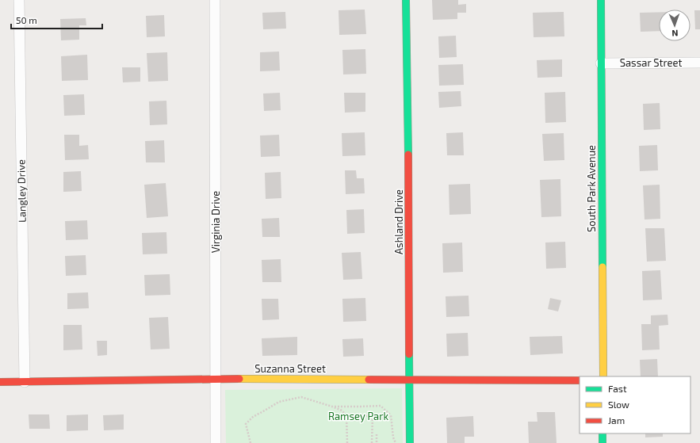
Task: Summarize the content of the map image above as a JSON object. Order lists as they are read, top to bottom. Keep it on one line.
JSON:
{"streets":{"street":["Sassar Street","South Park Avenue","Langley Drive","Virginia Drive","Ashland Drive","Suzanna Street"]},"crossings":[["Sassar Street","South Park Avenue"],["Langley Drive","Suzanna Street"],["Virginia Drive","Suzanna Street"],["Ashland Drive","Suzanna Street"]],"parks":["Ramsey Park"],"legend":["Fast","Slow","Jam"],"scale_bar":"50 m","north":"bottom"}
